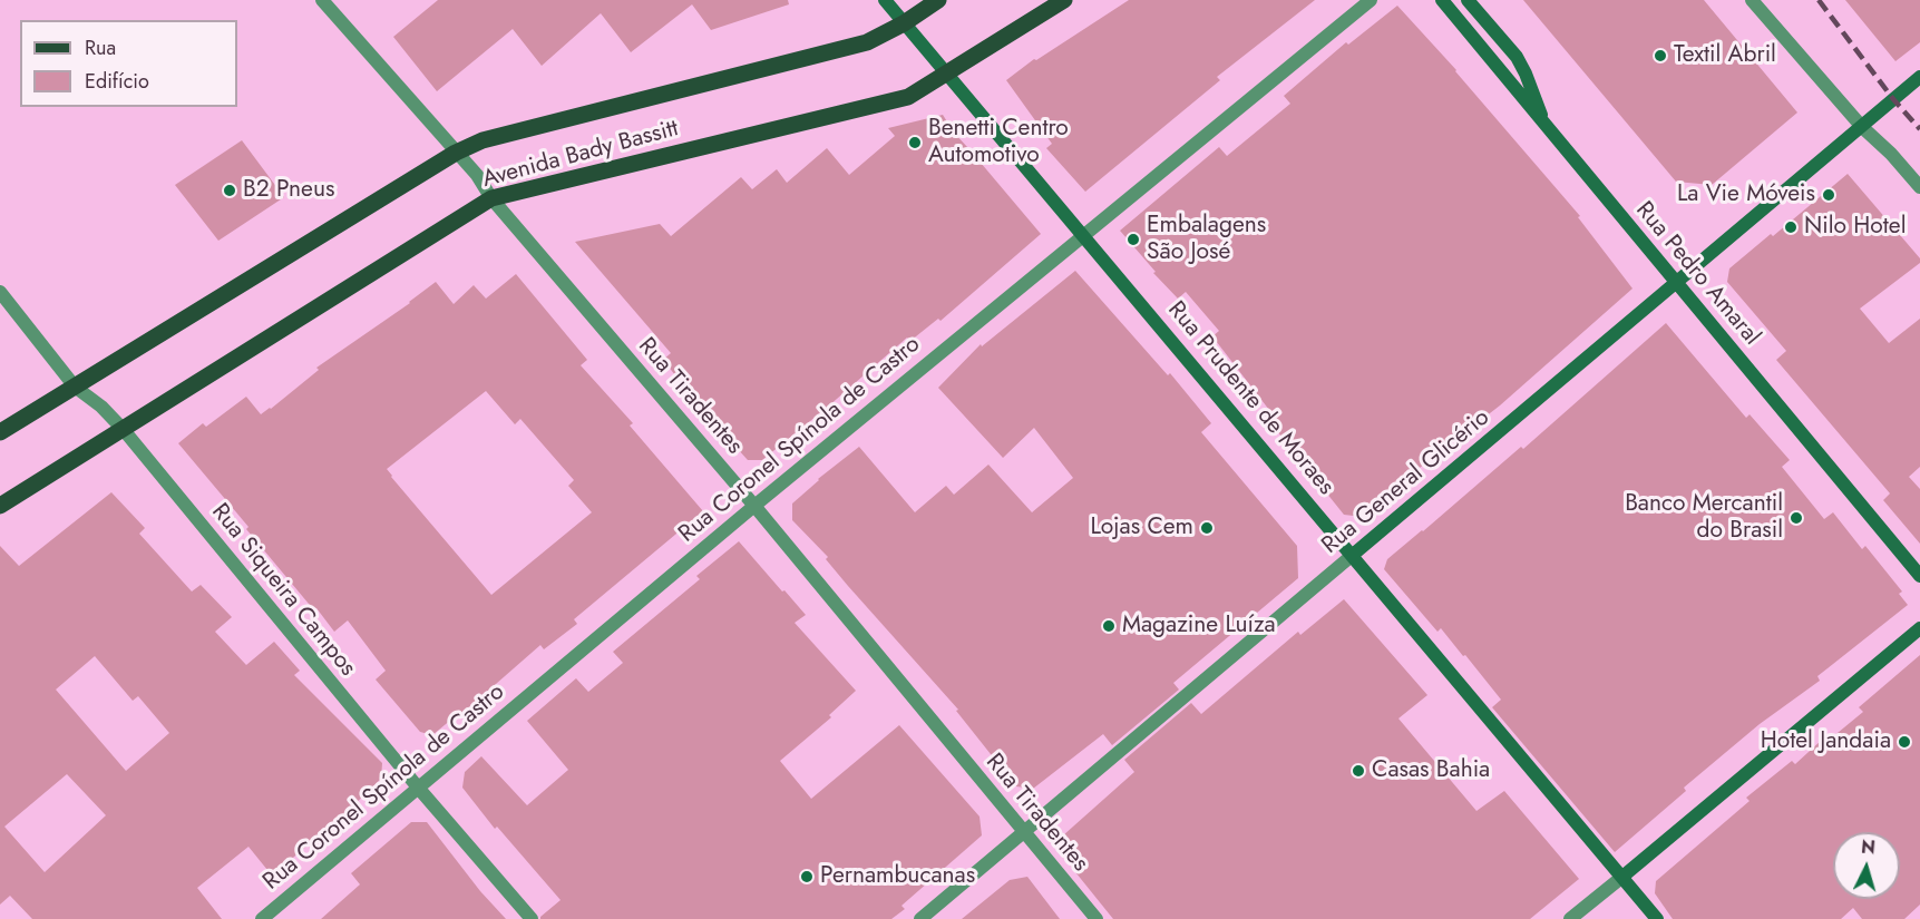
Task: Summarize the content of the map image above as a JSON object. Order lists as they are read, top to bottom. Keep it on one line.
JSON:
{"streets":{"main road":["Avenida Bady Bassitt"],"street":["Rua Pedro Amaral","Rua Tiradentes","Rua Prudente de Moraes","Rua Coronel Spínola de Castro","Rua General Glicério","Rua Siqueira Campos"]},"crossings":[["Avenida Bady Bassitt","Rua Tiradentes"],["Avenida Bady Bassitt","Rua Prudente de Moraes"],["Avenida Bady Bassitt","Rua Siqueira Campos"],["Rua Pedro Amaral","Rua General Glicério"],["Rua Tiradentes","Rua Coronel Spínola de Castro"],["Rua Tiradentes","Rua General Glicério"],["Rua Prudente de Moraes","Rua Coronel Spínola de Castro"],["Rua Prudente de Moraes","Rua General Glicério"],["Rua Coronel Spínola de Castro","Rua Siqueira Campos"]],"places":["Textil Abril","Benetti Centro Automotivo","B2 Pneus","La Vie Móveis","Nilo Hotel","Embalagens São José","Banco Mercantil do Brasil","Lojas Cem","Magazine Luíza","Hotel Jandaia","Casas Bahia","Pernambucanas"],"legend":["Rua","Edifício"],"north":"top"}
